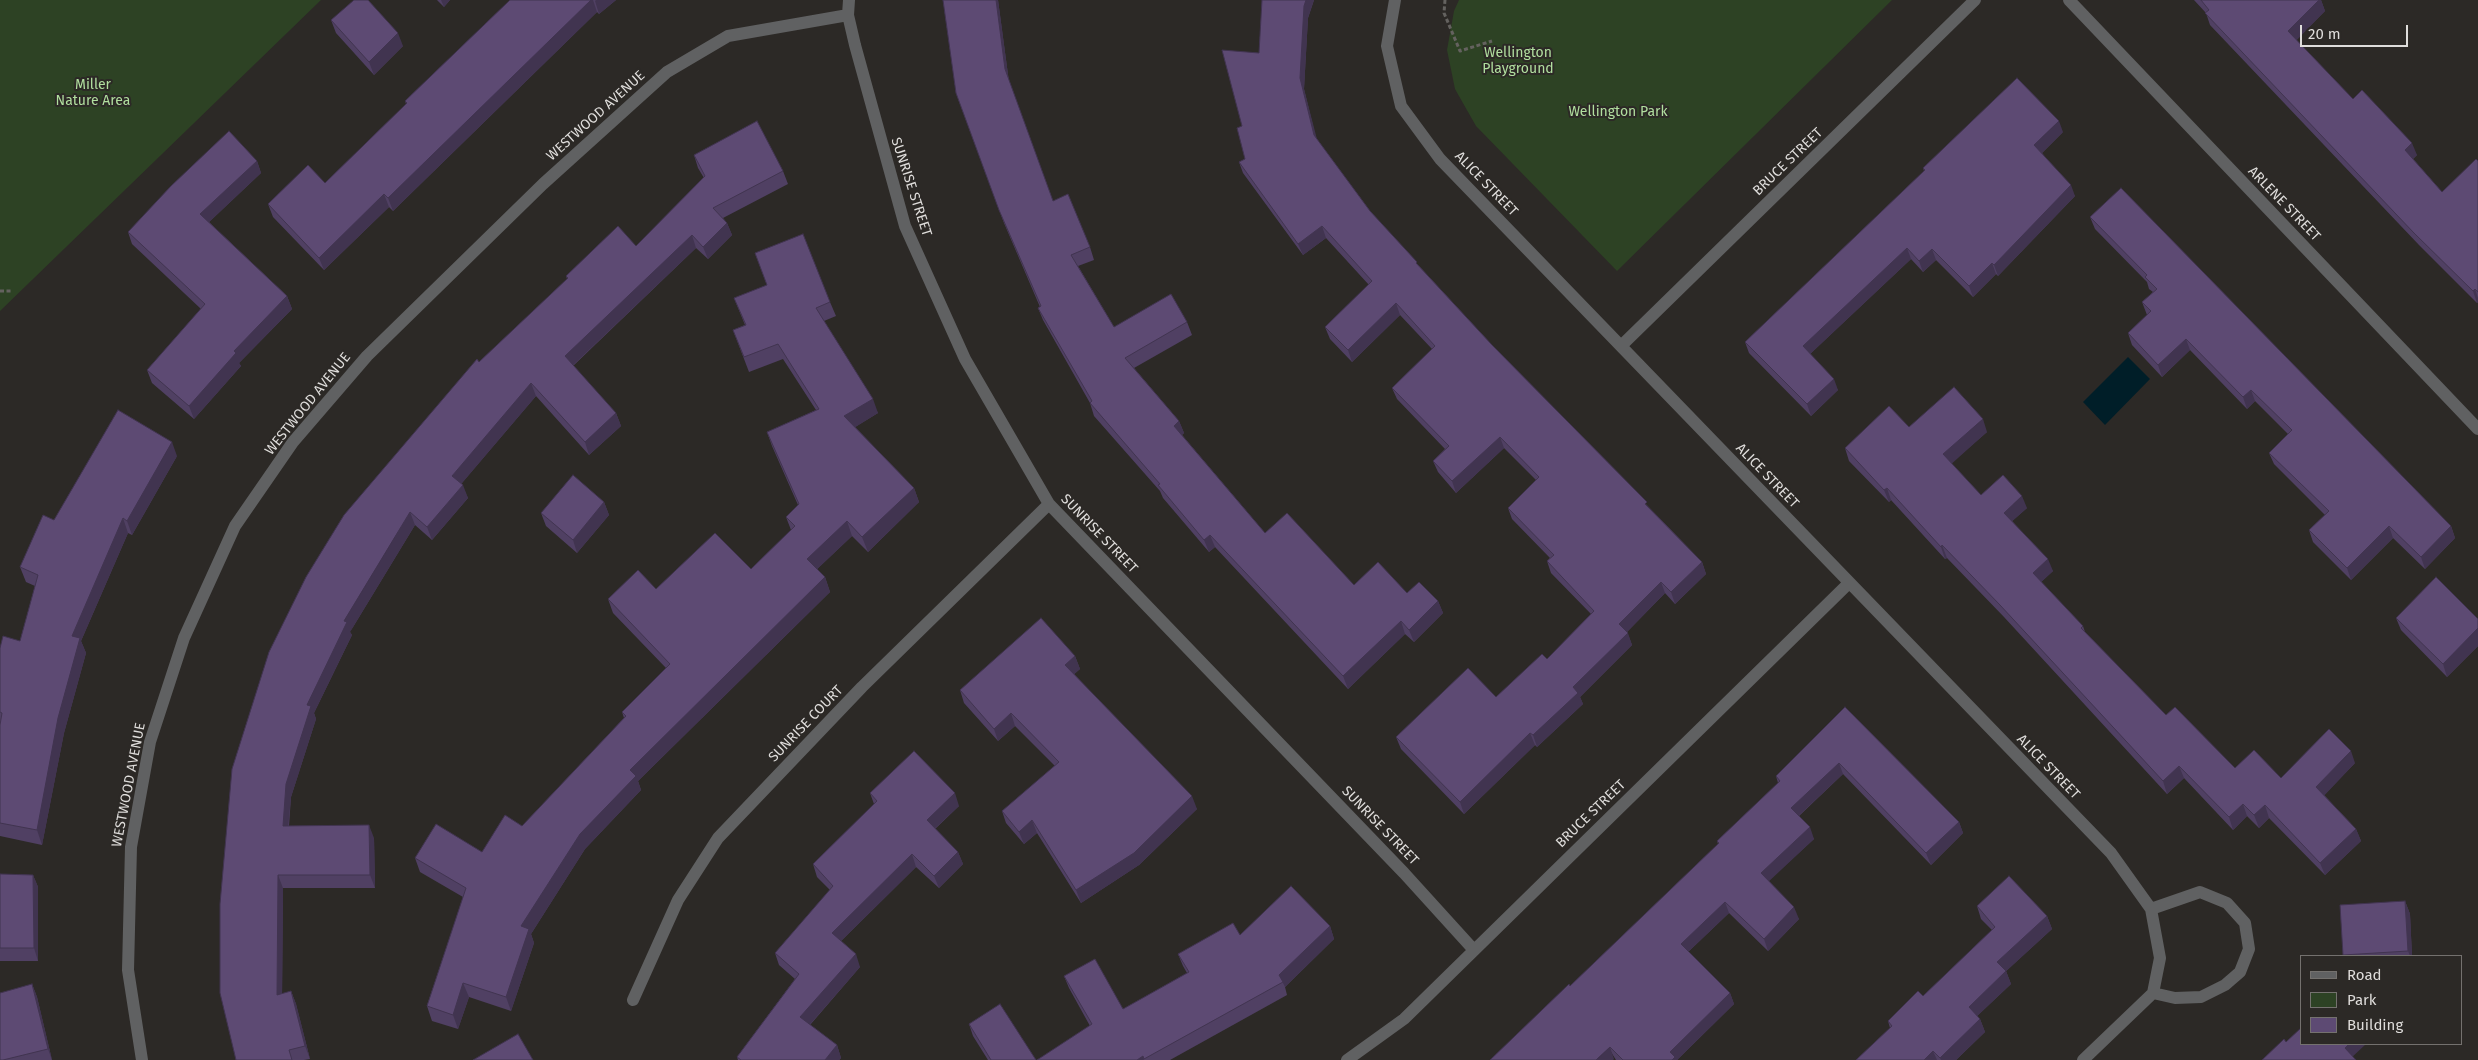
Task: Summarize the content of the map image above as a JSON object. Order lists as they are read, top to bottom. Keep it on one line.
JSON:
{"streets":{"street":["WESTWOOD AVENUE","BRUCE STREET","ALICE STREET","SUNRISE STREET","ARLENE STREET","SUNRISE COURT"]},"crossings":[["WESTWOOD AVENUE","SUNRISE STREET"],["BRUCE STREET","ALICE STREET"],["BRUCE STREET","SUNRISE STREET"],["SUNRISE STREET","SUNRISE COURT"]],"parks":["Wellington Playground","Miller Nature Area","Wellington Park"],"legend":["Road","Park","Building"],"scale_bar":"20 m"}
